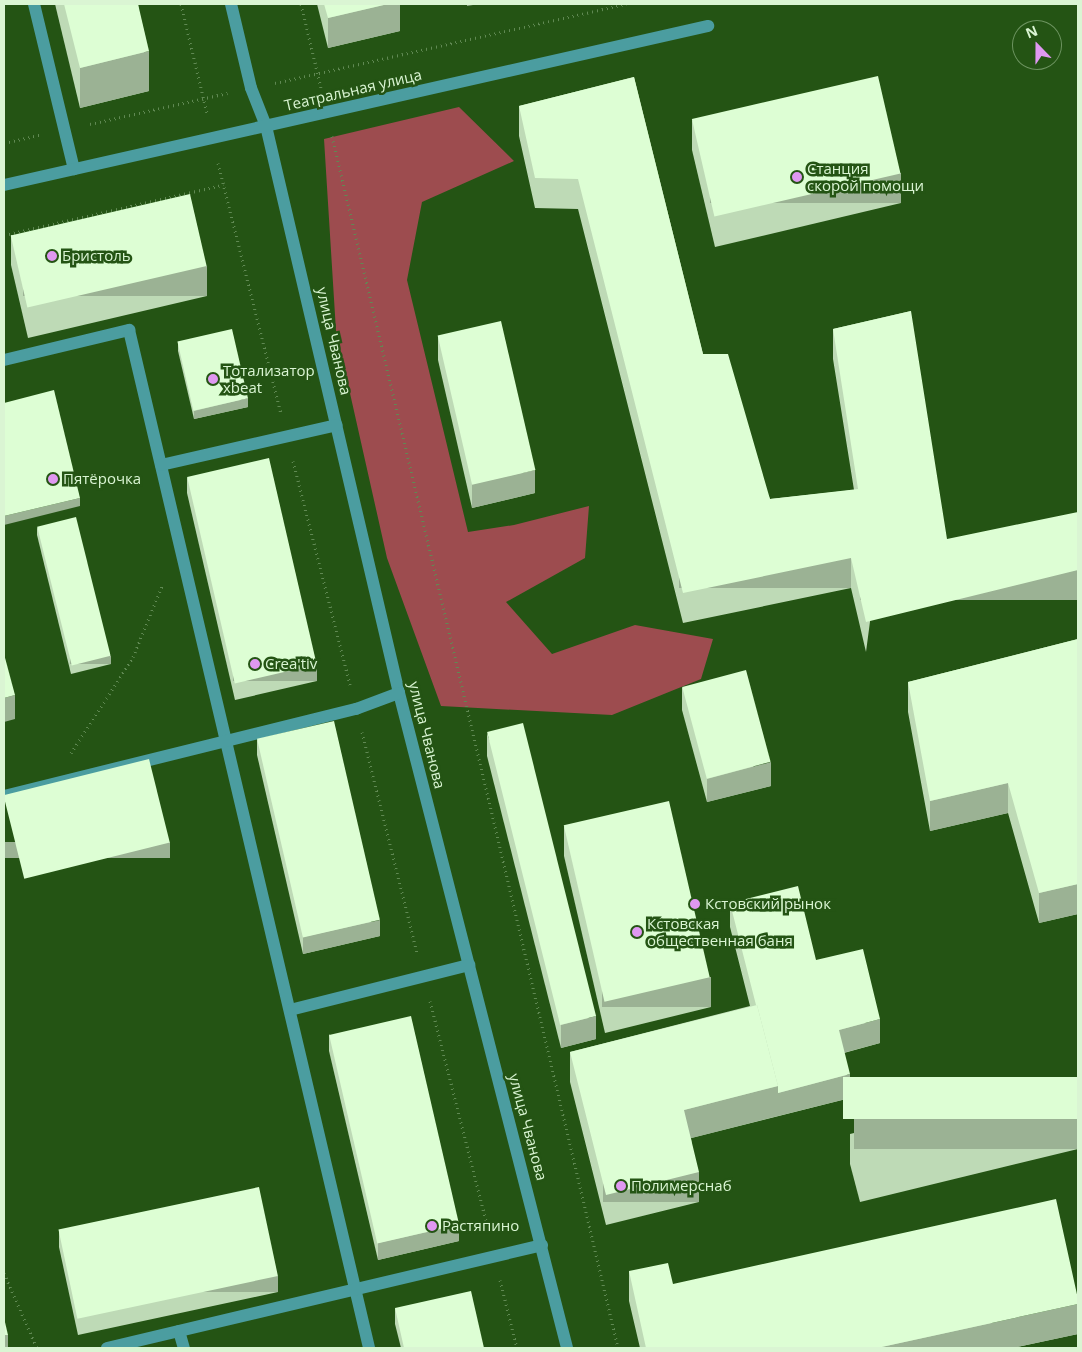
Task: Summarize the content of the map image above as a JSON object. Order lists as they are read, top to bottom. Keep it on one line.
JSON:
{"streets":{"street":["Театральная улица","улица Чванова"]},"crossings":[["Театральная улица","улица Чванова"]],"places":["Станция скорой помощи","Бристоль","Тотализатор xbeat","Пятёрочка","Crea'tiv","Кстовский рынок","Кстовская общественная баня","Полимерснаб","Растяпино"],"north":"top"}
